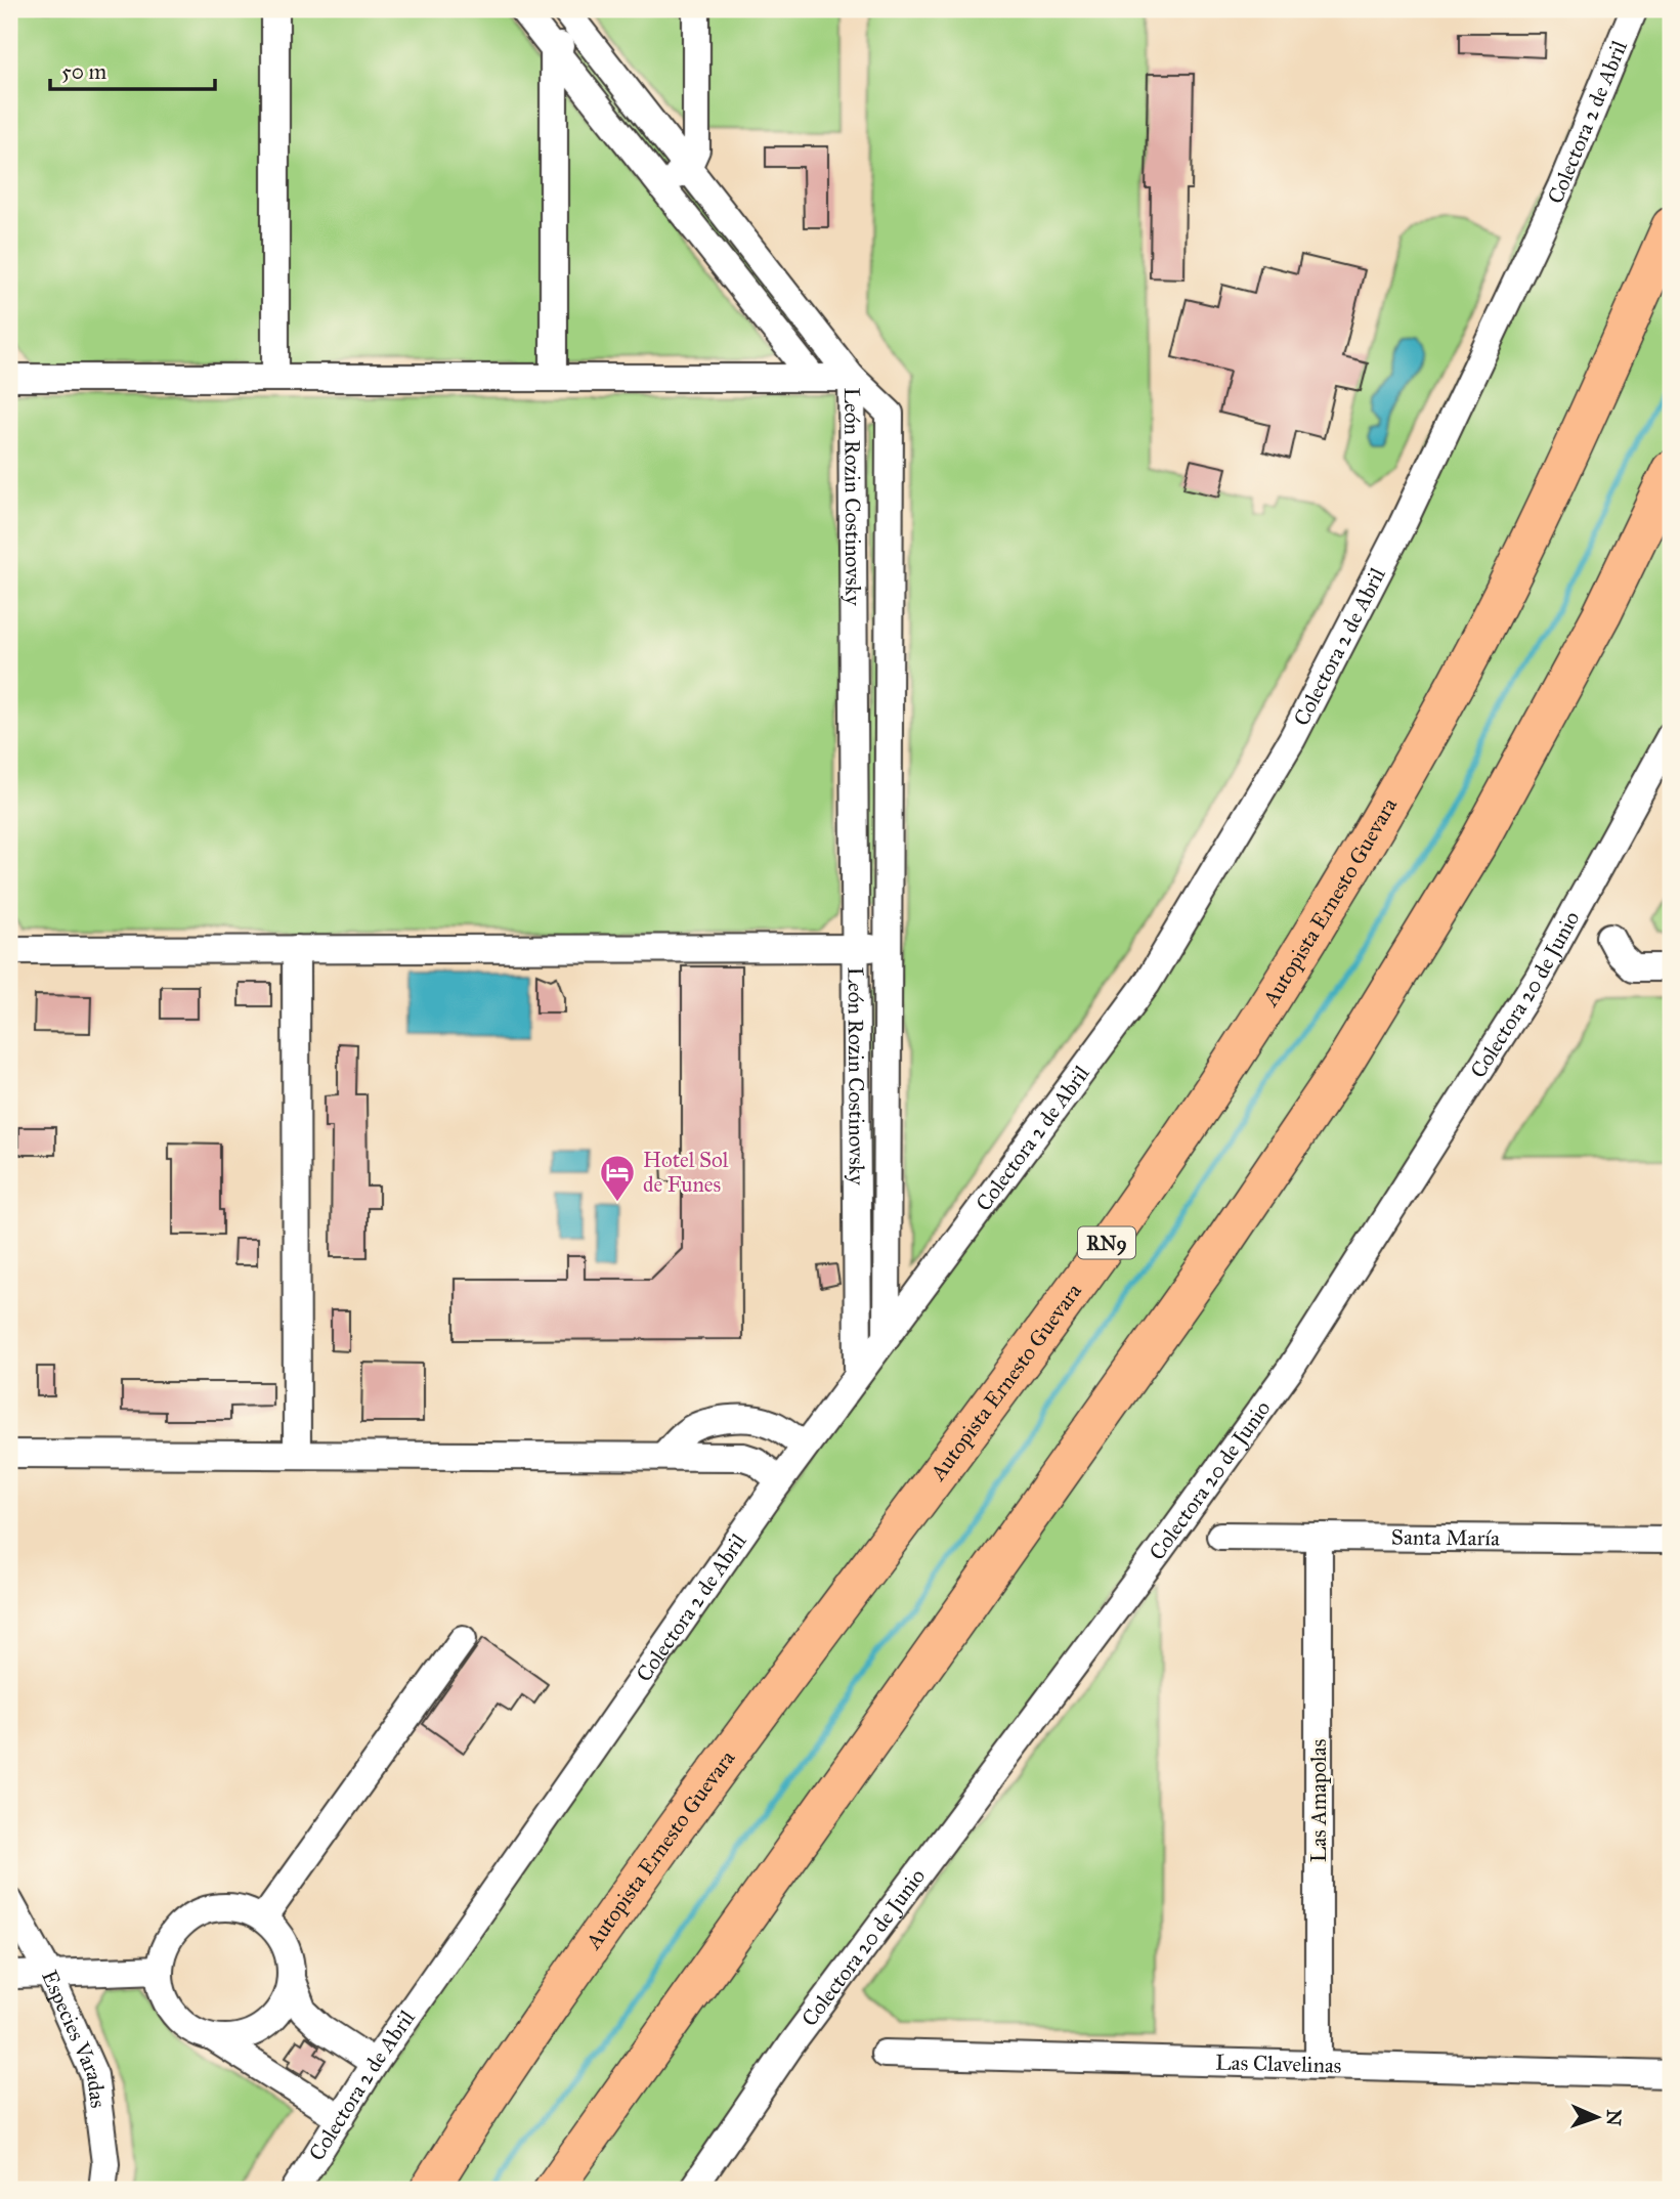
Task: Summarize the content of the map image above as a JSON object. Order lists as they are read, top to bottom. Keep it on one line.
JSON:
{"streets":{"highway":["Autopista Ernesto Guevara","RN9"],"street":["Colectora 2 de Abril","León Rozin Costinovsky","Colectora 20 de Junio","Santa María","Las Amapolas","Especies Varadas","Las Clavelinas"]},"crossings":[["Colectora 2 de Abril","León Rozin Costinovsky"],["Santa María","Las Amapolas"],["Las Amapolas","Las Clavelinas"]],"places":{"hotel":["Hotel Sol de Funes"]},"scale_bar":"50 m","north":"right"}
